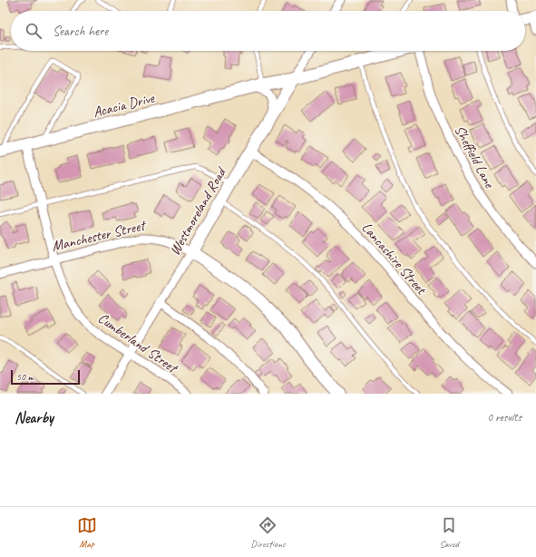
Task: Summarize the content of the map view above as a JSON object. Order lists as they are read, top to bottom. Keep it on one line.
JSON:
{"streets":{"street":["Acacia Drive","Sheffield Lane","Westmoreland Road","Manchester Street","Lancashire Street","Cumberland Street"]},"crossings":[["Acacia Drive","Westmoreland Road"],["Acacia Drive","Cumberland Street"],["Westmoreland Road","Manchester Street"],["Westmoreland Road","Lancashire Street"],["Westmoreland Road","Cumberland Street"],["Manchester Street","Cumberland Street"]],"scale_bar":"50 m","page":{"search":"Search here","scale":"50 m","heading":["Nearby","0 results"],"nav":["Map","Directions","Saved"]}}
